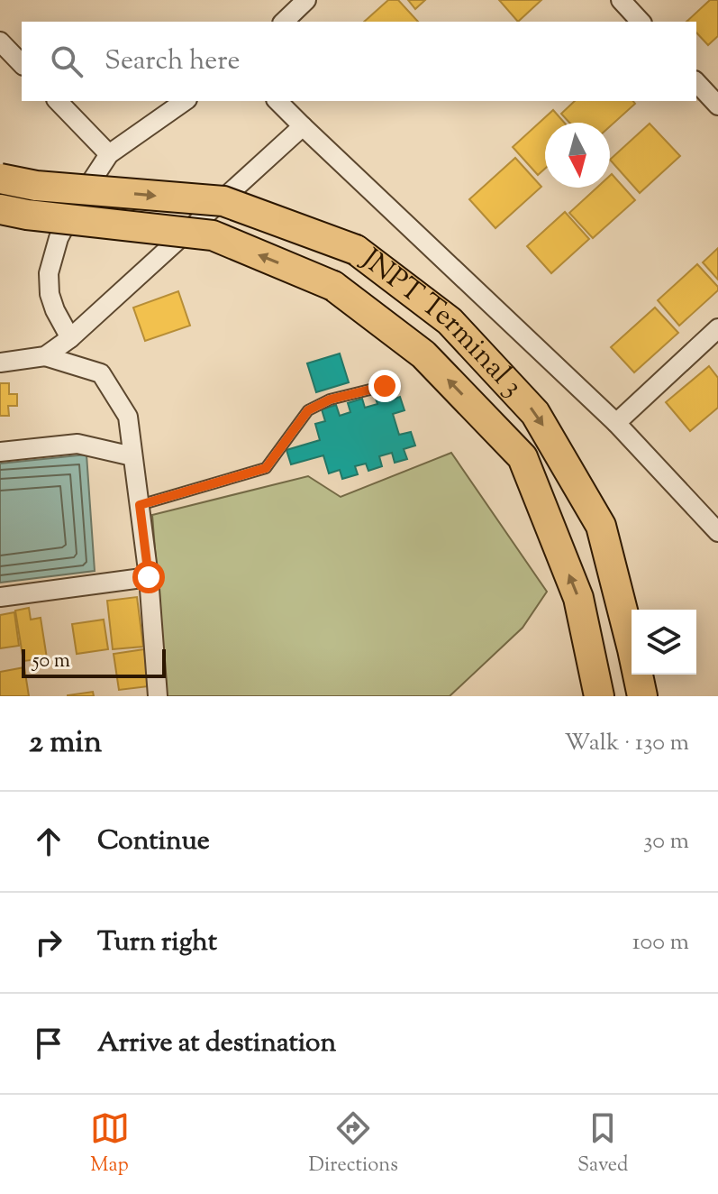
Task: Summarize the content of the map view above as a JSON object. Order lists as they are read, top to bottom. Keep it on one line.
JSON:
{"streets":{"main road":["JNPT Terminal 3"]},"scale_bar":"50 m","north":"bottom","page":{"search":"Search here","scale":"50 m","heading":["2 min","Walk · 130 m"],"list":[["Continue","30 m"],["Turn right","100 m"],"Arrive at destination"],"nav":["Map","Directions","Saved"]}}
